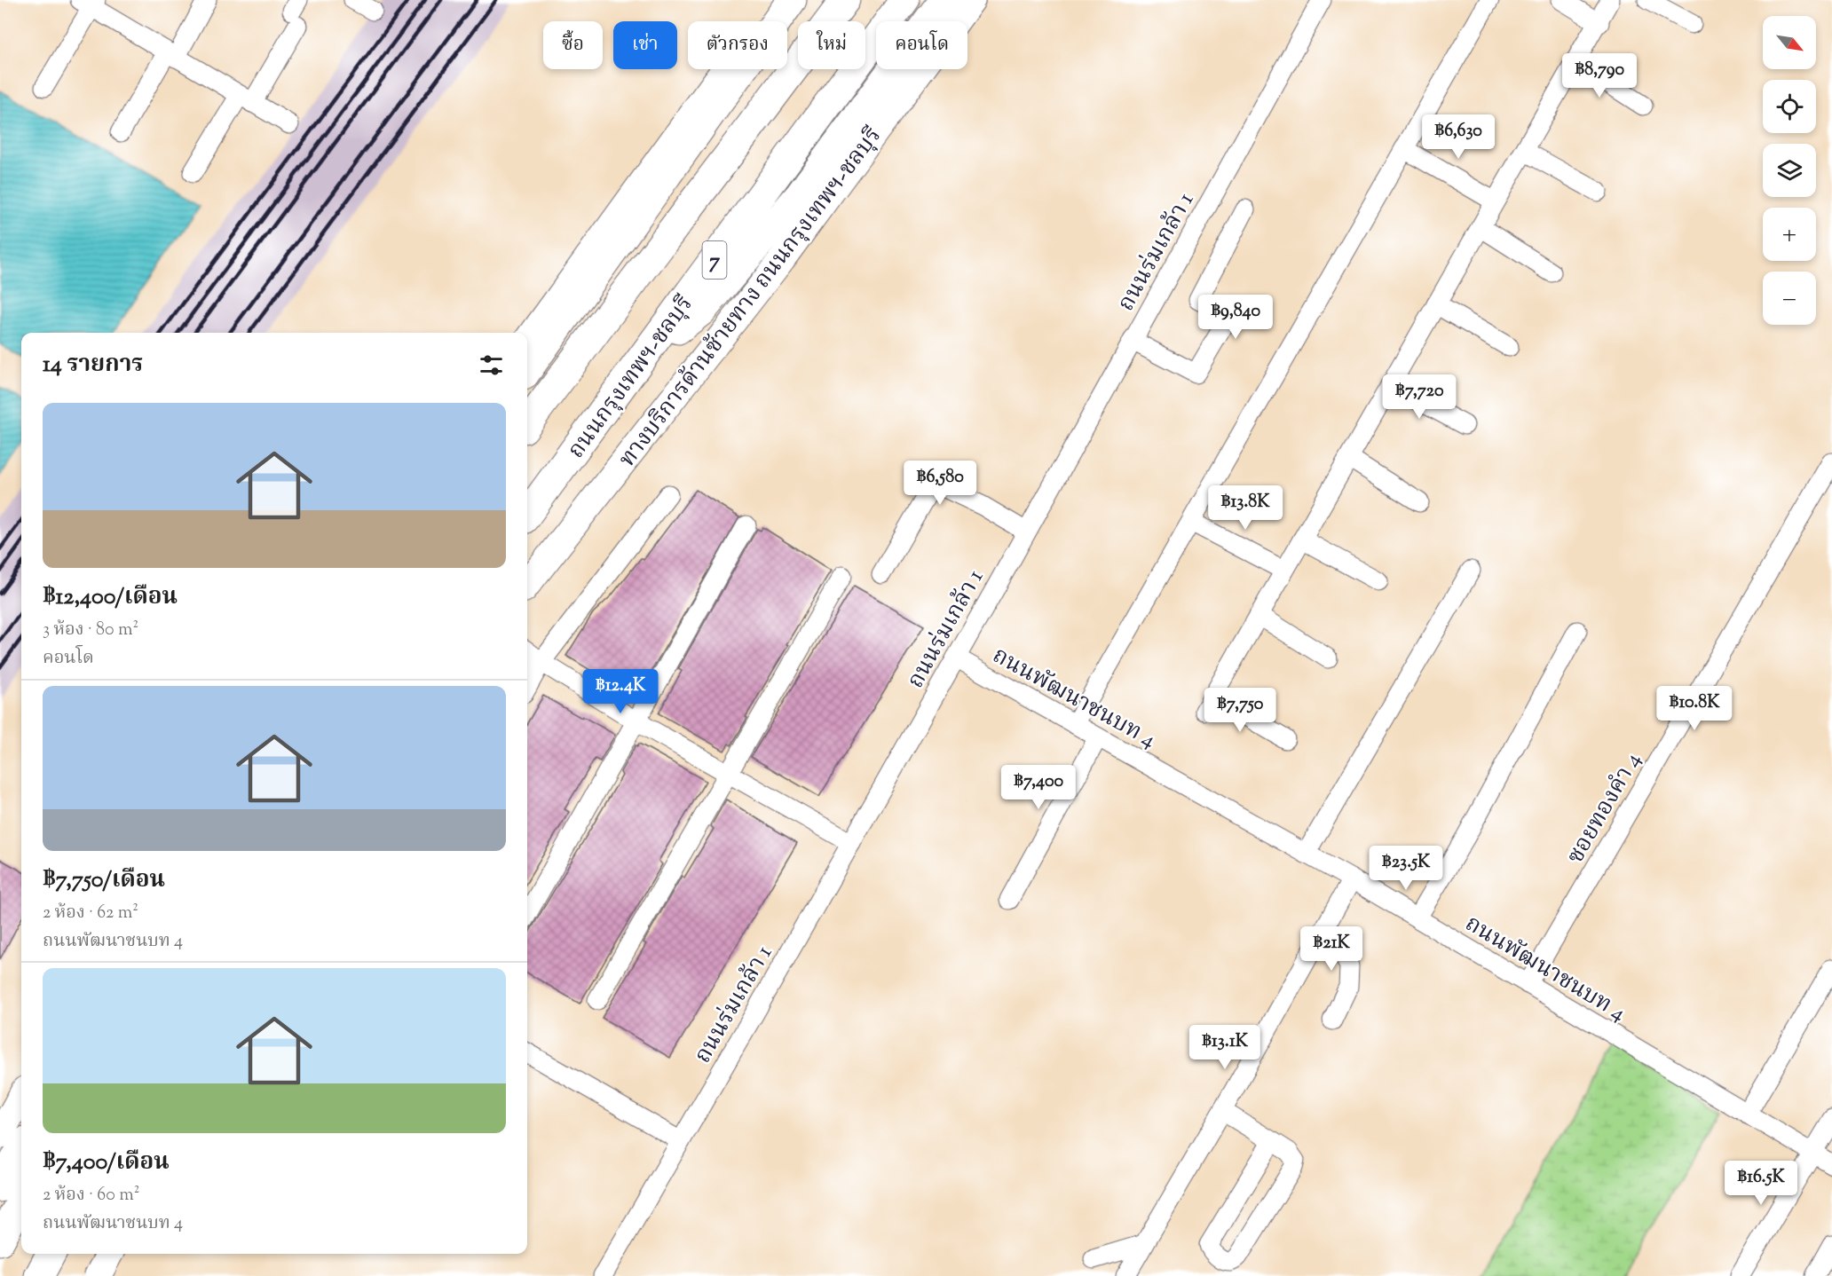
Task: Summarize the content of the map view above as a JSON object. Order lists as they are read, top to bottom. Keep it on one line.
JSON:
{"streets":{"highway":["7","ถนนกรุงเทพฯ-ชลบุรี"],"main road":["ทางบริการด้านซ้ายทาง ถนนกรุงเทพฯ-ชลบุรี"],"street":["ถนนร่มเกล้า 1","ถนนพัฒนาชนบท 4","ซอยทองคำ 4"]},"crossings":[["ถนนร่มเกล้า 1","ถนนพัฒนาชนบท 4"],["ถนนพัฒนาชนบท 4","ซอยทองคำ 4"]],"north":"bottom right","page":{"map_buttons":["+","−"],"chip":["ซื้อ","เช่า","ตัวกรอง","ใหม่","คอนโด"],"price":["฿8,790","฿6,630","฿9,840","฿7,720","฿6,580","฿13.8K","฿12.4K","฿10.8K","฿7,750","฿7,400","฿23.5K","฿21K","฿13.1K","฿16.5K"],"heading":"14 รายการ","list":[{"name":"฿12,400/เดือน","note":"3 ห้อง · 80 m² · คอนโด"},{"name":"฿7,750/เดือน","note":"2 ห้อง · 62 m² · ถนนพัฒนาชนบท 4"},{"name":"฿7,400/เดือน","note":"2 ห้อง · 60 m² · ถนนพัฒนาชนบท 4"}]}}
